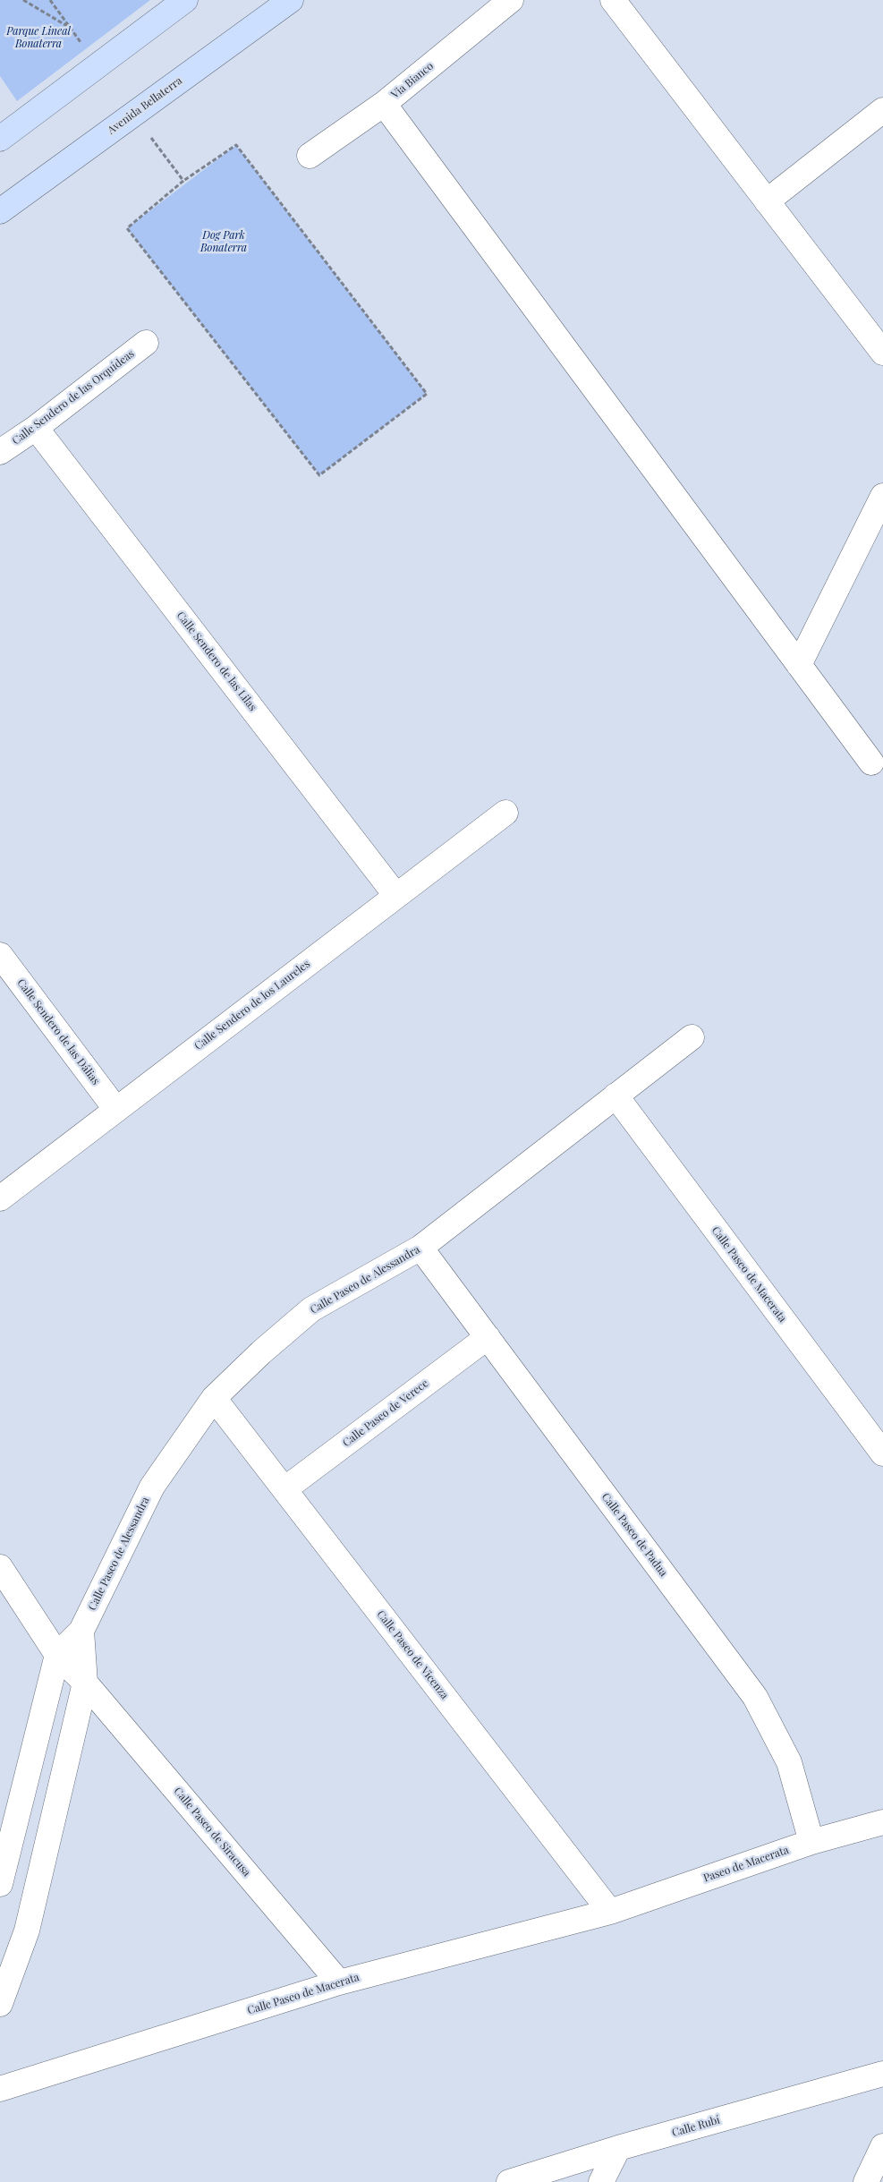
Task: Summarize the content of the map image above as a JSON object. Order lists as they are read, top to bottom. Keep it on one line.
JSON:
{"streets":{"street":["Via Bianco","Avenida Bellaterra","Calle Sendero de las Orquídeas","Calle Sendero de las Lilas","Calle Sendero de los Laureles","Calle Sendero de las Dálias","Calle Paseo de Macerata","Calle Paseo de Alessandra","Calle Paseo de Verece","Calle Paseo de Padua","Calle Paseo de Vicenza","Calle Paseo de Siracusa","Paseo de Macerata","Calle Rubí"]},"crossings":[["Calle Sendero de las Orquídeas","Calle Sendero de las Lilas"],["Calle Sendero de las Lilas","Calle Sendero de los Laureles"],["Calle Sendero de los Laureles","Calle Sendero de las Dálias"],["Calle Paseo de Macerata","Calle Paseo de Alessandra"],["Calle Paseo de Macerata","Calle Paseo de Vicenza"],["Calle Paseo de Macerata","Calle Paseo de Siracusa"],["Calle Paseo de Macerata","Paseo de Macerata"],["Calle Paseo de Alessandra","Calle Paseo de Padua"],["Calle Paseo de Alessandra","Calle Paseo de Vicenza"],["Calle Paseo de Alessandra","Calle Paseo de Siracusa"],["Calle Paseo de Verece","Calle Paseo de Padua"],["Calle Paseo de Verece","Calle Paseo de Vicenza"],["Calle Paseo de Padua","Paseo de Macerata"],["Calle Paseo de Vicenza","Paseo de Macerata"]],"parks":["Parque Lineal Bonaterra","Dog Park Bonaterra"]}
